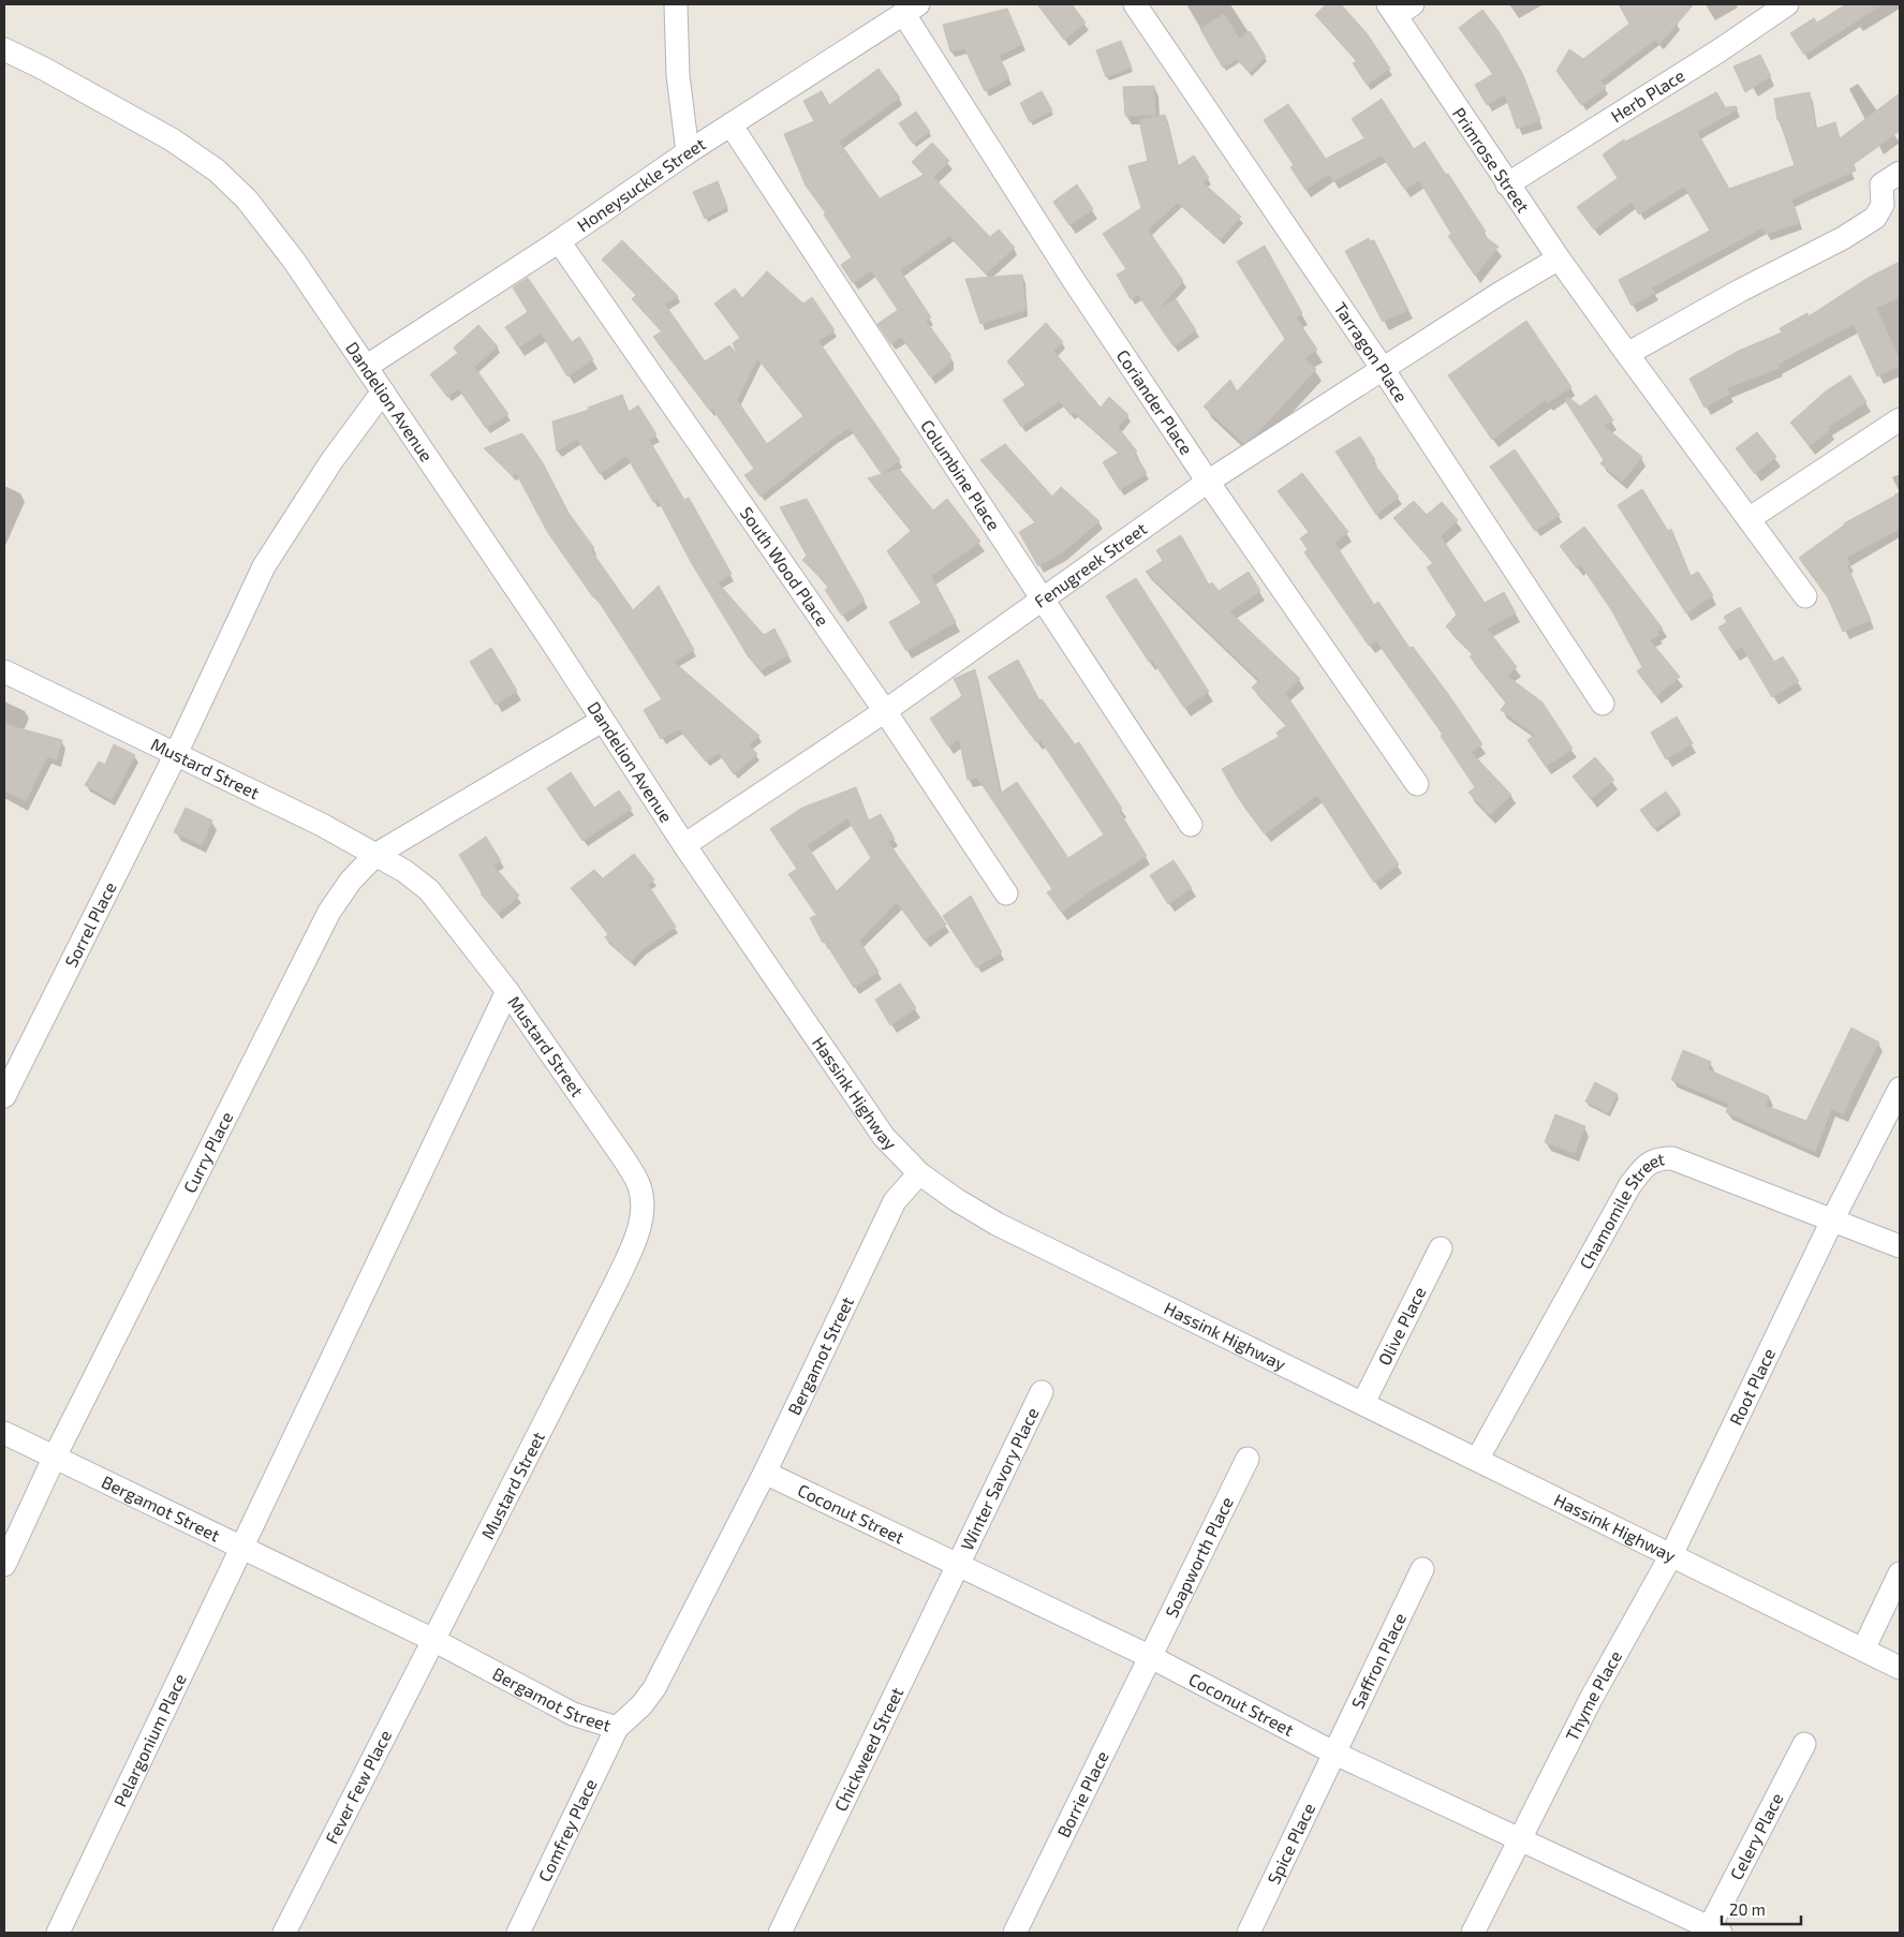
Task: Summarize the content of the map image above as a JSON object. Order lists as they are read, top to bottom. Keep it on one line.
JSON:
{"streets":{"street":["Herb Place","Primrose Street","Honeysuckle Street","Tarragon Place","Dandelion Avenue","Coriander Place","Columbine Place","Fenugreek Street","South Wood Place","Mustard Street","Sorrel Place","Hassink Highway","Curry Place","Chamomile Street","Olive Place","Bergamot Street","Root Place","Winter Savory Place","Coconut Street","Soapworth Place","Saffron Place","Thyme Place","Pelargonium Place","Chickweed Street","Fever Few Place","Borrie Place","Comfrey Place","Celery Place","Spice Place"]},"crossings":[["Herb Place","Primrose Street"],["Primrose Street","Fenugreek Street"],["Honeysuckle Street","Dandelion Avenue"],["Honeysuckle Street","Coriander Place"],["Honeysuckle Street","Columbine Place"],["Honeysuckle Street","South Wood Place"],["Tarragon Place","Fenugreek Street"],["Dandelion Avenue","Fenugreek Street"],["Dandelion Avenue","Sorrel Place"],["Dandelion Avenue","Hassink Highway"],["Dandelion Avenue","Curry Place"],["Coriander Place","Fenugreek Street"],["Columbine Place","Fenugreek Street"],["Fenugreek Street","South Wood Place"],["Fenugreek Street","Hassink Highway"],["Mustard Street","Sorrel Place"],["Mustard Street","Curry Place"],["Mustard Street","Bergamot Street"],["Mustard Street","Pelargonium Place"],["Mustard Street","Fever Few Place"],["Hassink Highway","Chamomile Street"],["Hassink Highway","Olive Place"],["Hassink Highway","Bergamot Street"],["Hassink Highway","Root Place"],["Hassink Highway","Thyme Place"],["Curry Place","Bergamot Street"],["Chamomile Street","Root Place"],["Bergamot Street","Coconut Street"],["Bergamot Street","Pelargonium Place"],["Bergamot Street","Fever Few Place"],["Bergamot Street","Comfrey Place"],["Root Place","Thyme Place"],["Winter Savory Place","Coconut Street"],["Winter Savory Place","Chickweed Street"],["Coconut Street","Soapworth Place"],["Coconut Street","Saffron Place"],["Coconut Street","Thyme Place"],["Coconut Street","Chickweed Street"],["Coconut Street","Borrie Place"],["Coconut Street","Celery Place"],["Coconut Street","Spice Place"],["Soapworth Place","Borrie Place"],["Saffron Place","Spice Place"]],"scale_bar":"20 m"}
